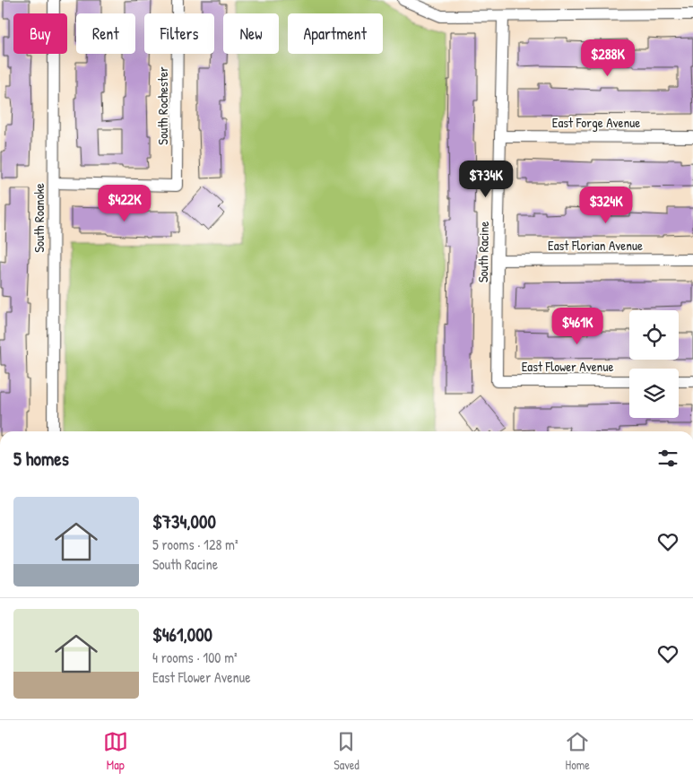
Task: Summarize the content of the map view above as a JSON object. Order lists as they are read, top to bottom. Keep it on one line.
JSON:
{"streets":{"street":["South Rochester","East Forge Avenue","South Roanoke","East Florian Avenue","South Racine","East Flower Avenue"]},"crossings":[["South Rochester","South Roanoke"],["East Forge Avenue","South Racine"],["East Florian Avenue","South Racine"],["South Racine","East Flower Avenue"]],"page":{"chip":["Buy","Rent","Filters","New","Apartment"],"price":["$288K","$734K","$422K","$324K","$461K"],"heading":"5 homes","list":[{"name":"$734,000","note":"5 rooms · 128 m² · South Racine"},{"name":"$461,000","note":"4 rooms · 100 m² · East Flower Avenue"}],"tabs":["Map","Saved","Home"]}}
